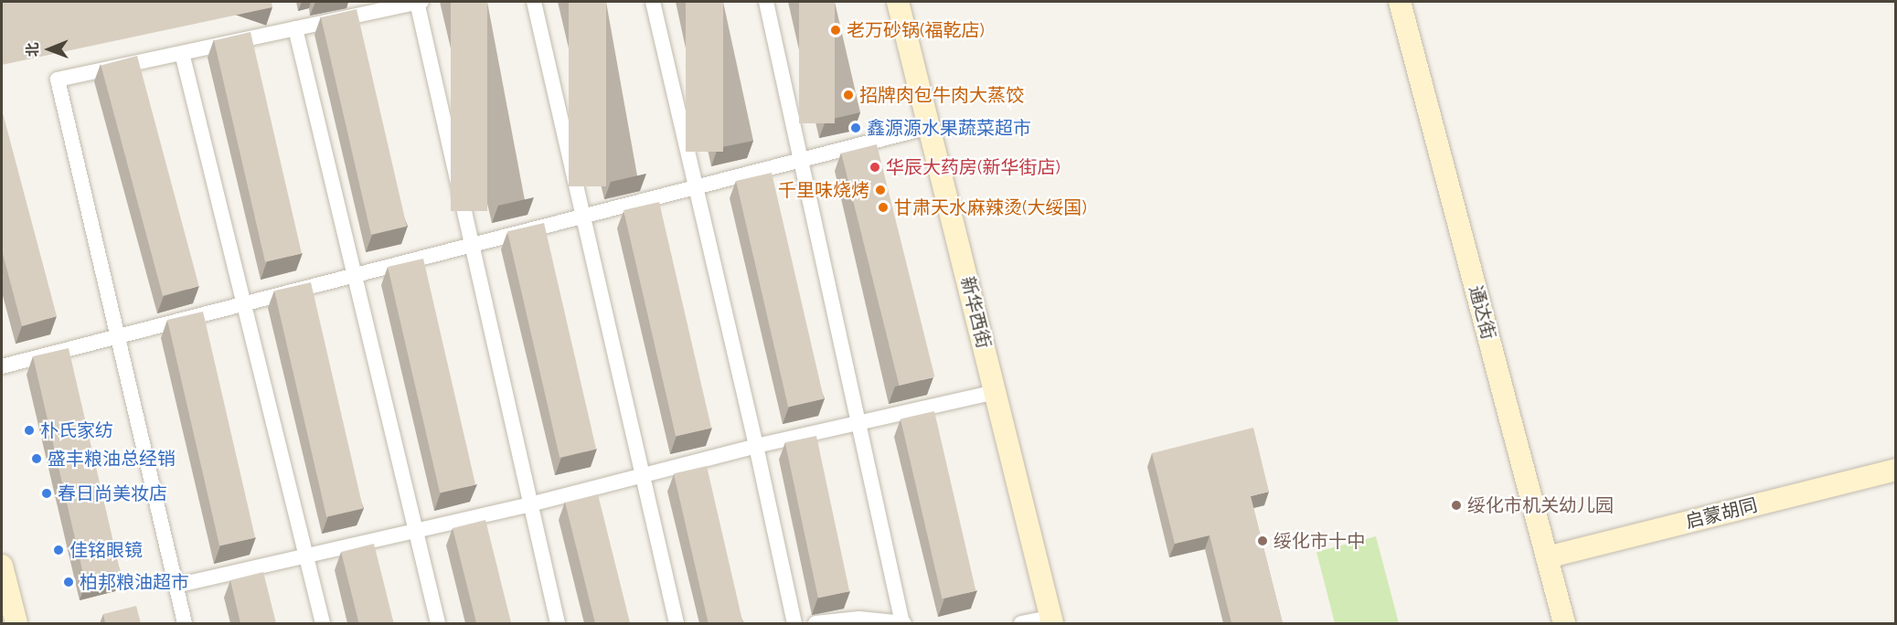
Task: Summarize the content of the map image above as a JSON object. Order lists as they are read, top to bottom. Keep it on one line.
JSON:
{"streets":{"street":["新华西街","通达街","启蒙胡同"]},"crossings":[["通达街","启蒙胡同"]],"places":["老万砂锅(福乾店)","招牌肉包牛肉大蒸饺","鑫源源水果蔬菜超市","华辰大药房(新华街店)","千里味烧烤","甘肃天水麻辣烫(大绥国)","朴氏家纺","盛丰粮油总经销","春日尚美妆店","绥化市机关幼儿园","绥化市十中","佳铭眼镜","柏邦粮油超市"],"north":"left"}
